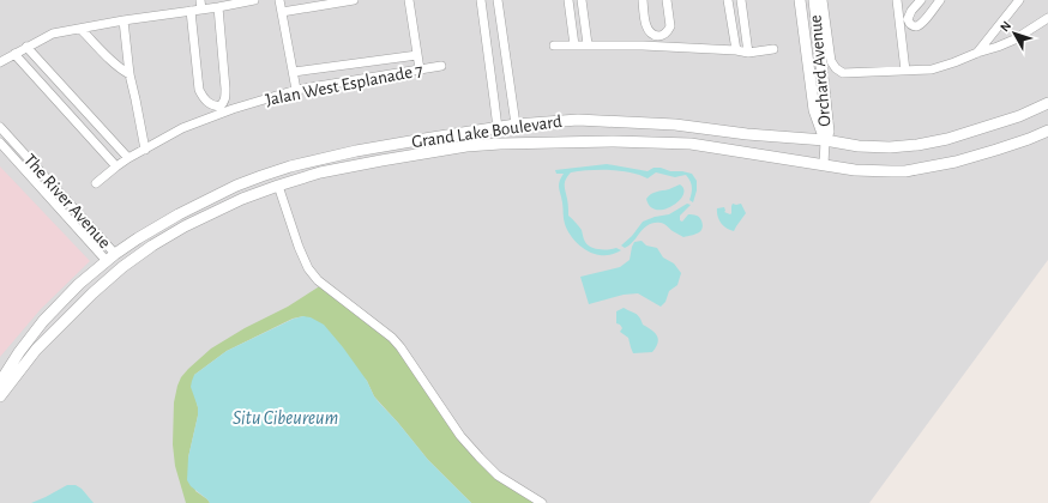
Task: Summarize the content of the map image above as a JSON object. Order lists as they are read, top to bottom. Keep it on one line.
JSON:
{"streets":{"street":["Orchard Avenue","Jalan West Esplanade 7","Grand Lake Boulevard","The River Avenue"]},"crossings":[["Orchard Avenue","Grand Lake Boulevard"],["Grand Lake Boulevard","The River Avenue"]],"water":["Situ Cibeureum"],"north":"top left"}
